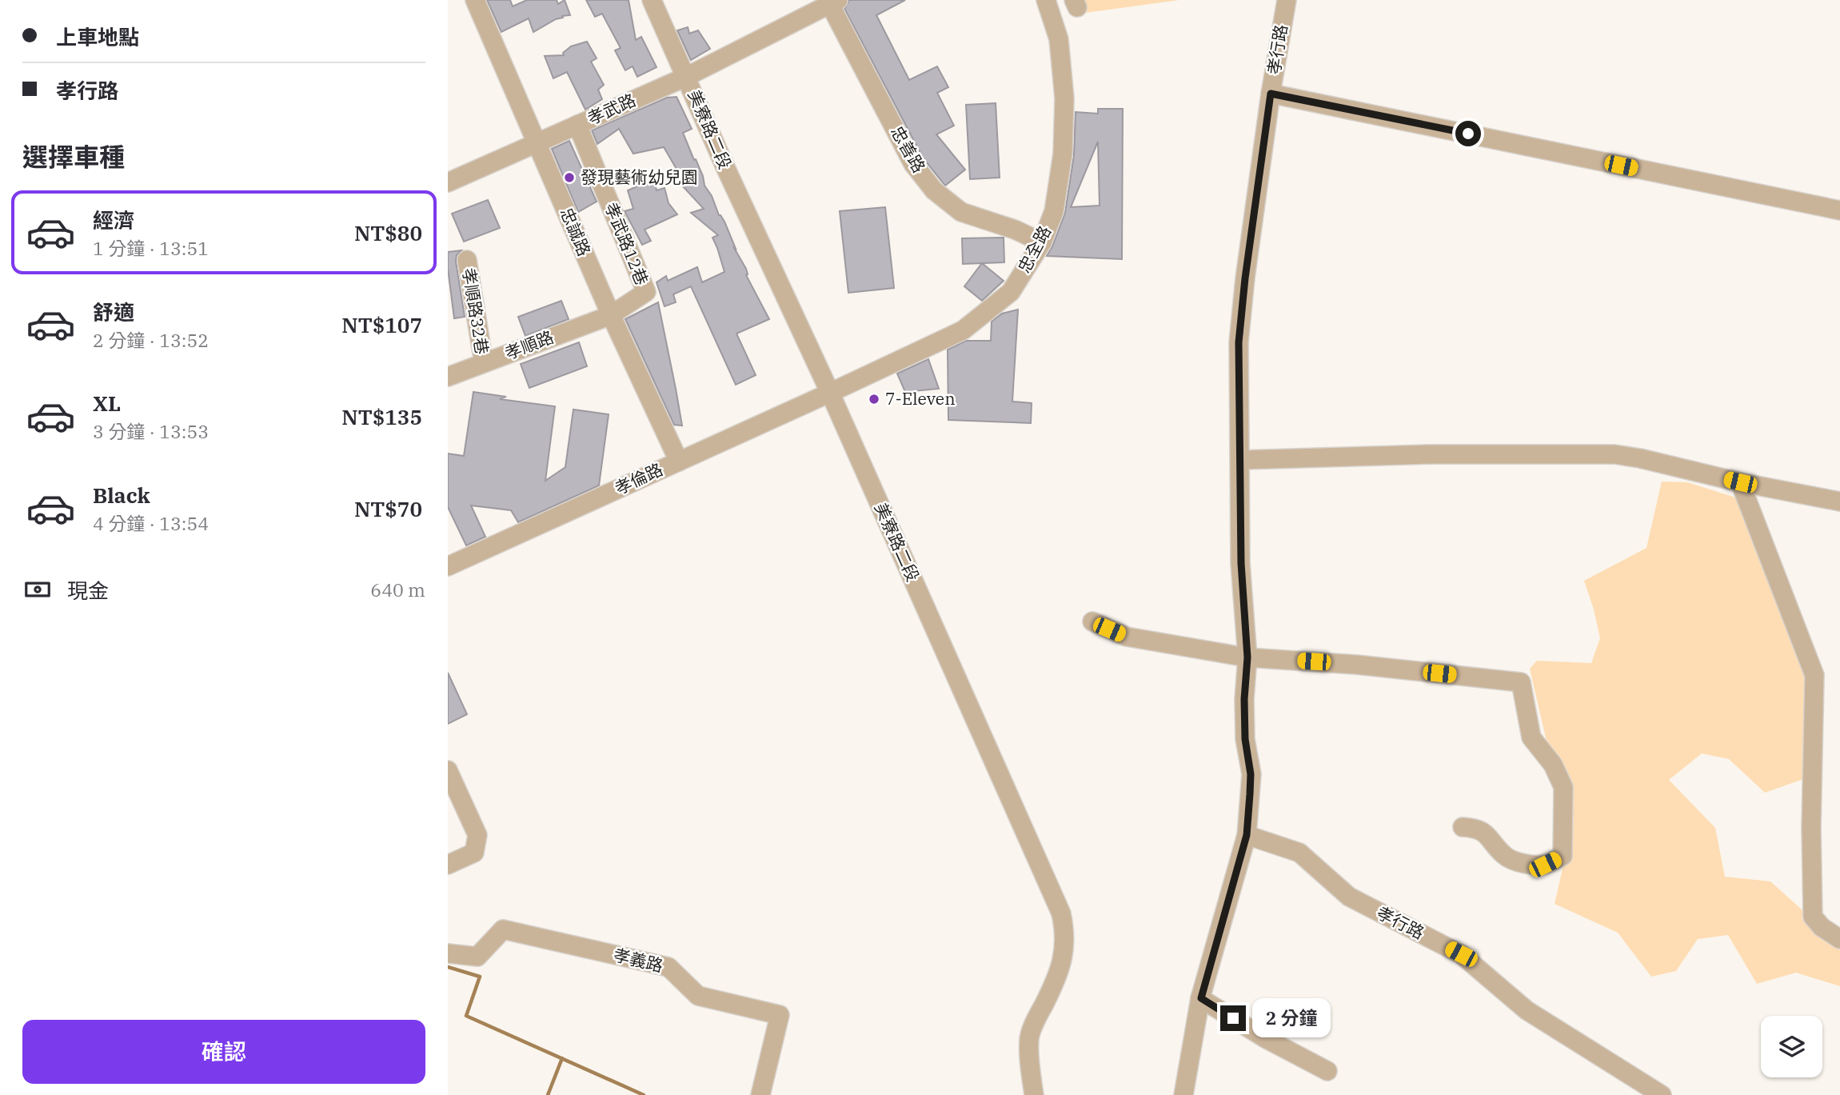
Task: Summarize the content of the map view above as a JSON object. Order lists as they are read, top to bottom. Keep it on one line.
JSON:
{"streets":{"street":["孝行路","孝武路","美寮路二段","忠善路","忠誠路","孝武路12巷","忠全路","孝順路32巷","孝順路","孝倫路","孝義路"]},"crossings":[["孝武路","美寮路二段"],["孝武路","忠善路"],["孝武路","忠誠路"],["孝武路","孝武路12巷"],["美寮路二段","忠全路"],["美寮路二段","孝倫路"],["忠善路","忠全路"],["忠誠路","孝武路12巷"],["忠誠路","孝順路"],["忠誠路","孝倫路"],["孝武路12巷","孝順路"],["忠全路","孝倫路"],["孝順路32巷","孝順路"]],"places":["發現藝術幼兒園","7-Eleven"],"page":{"banner":["上車地點","孝行路"],"heading":"選擇車種","list":[{"name":"經濟","note":"1 分鐘 · 13:51","value":"NT$80"},{"name":"舒適","note":"2 分鐘 · 13:52","value":"NT$107"},{"name":"XL","note":"3 分鐘 · 13:53","value":"NT$135"},{"name":"Black","note":"4 分鐘 · 13:54","value":"NT$70"}],"pay":["現金","640 m"],"bubble":"2 分鐘","buttons":"確認"}}
